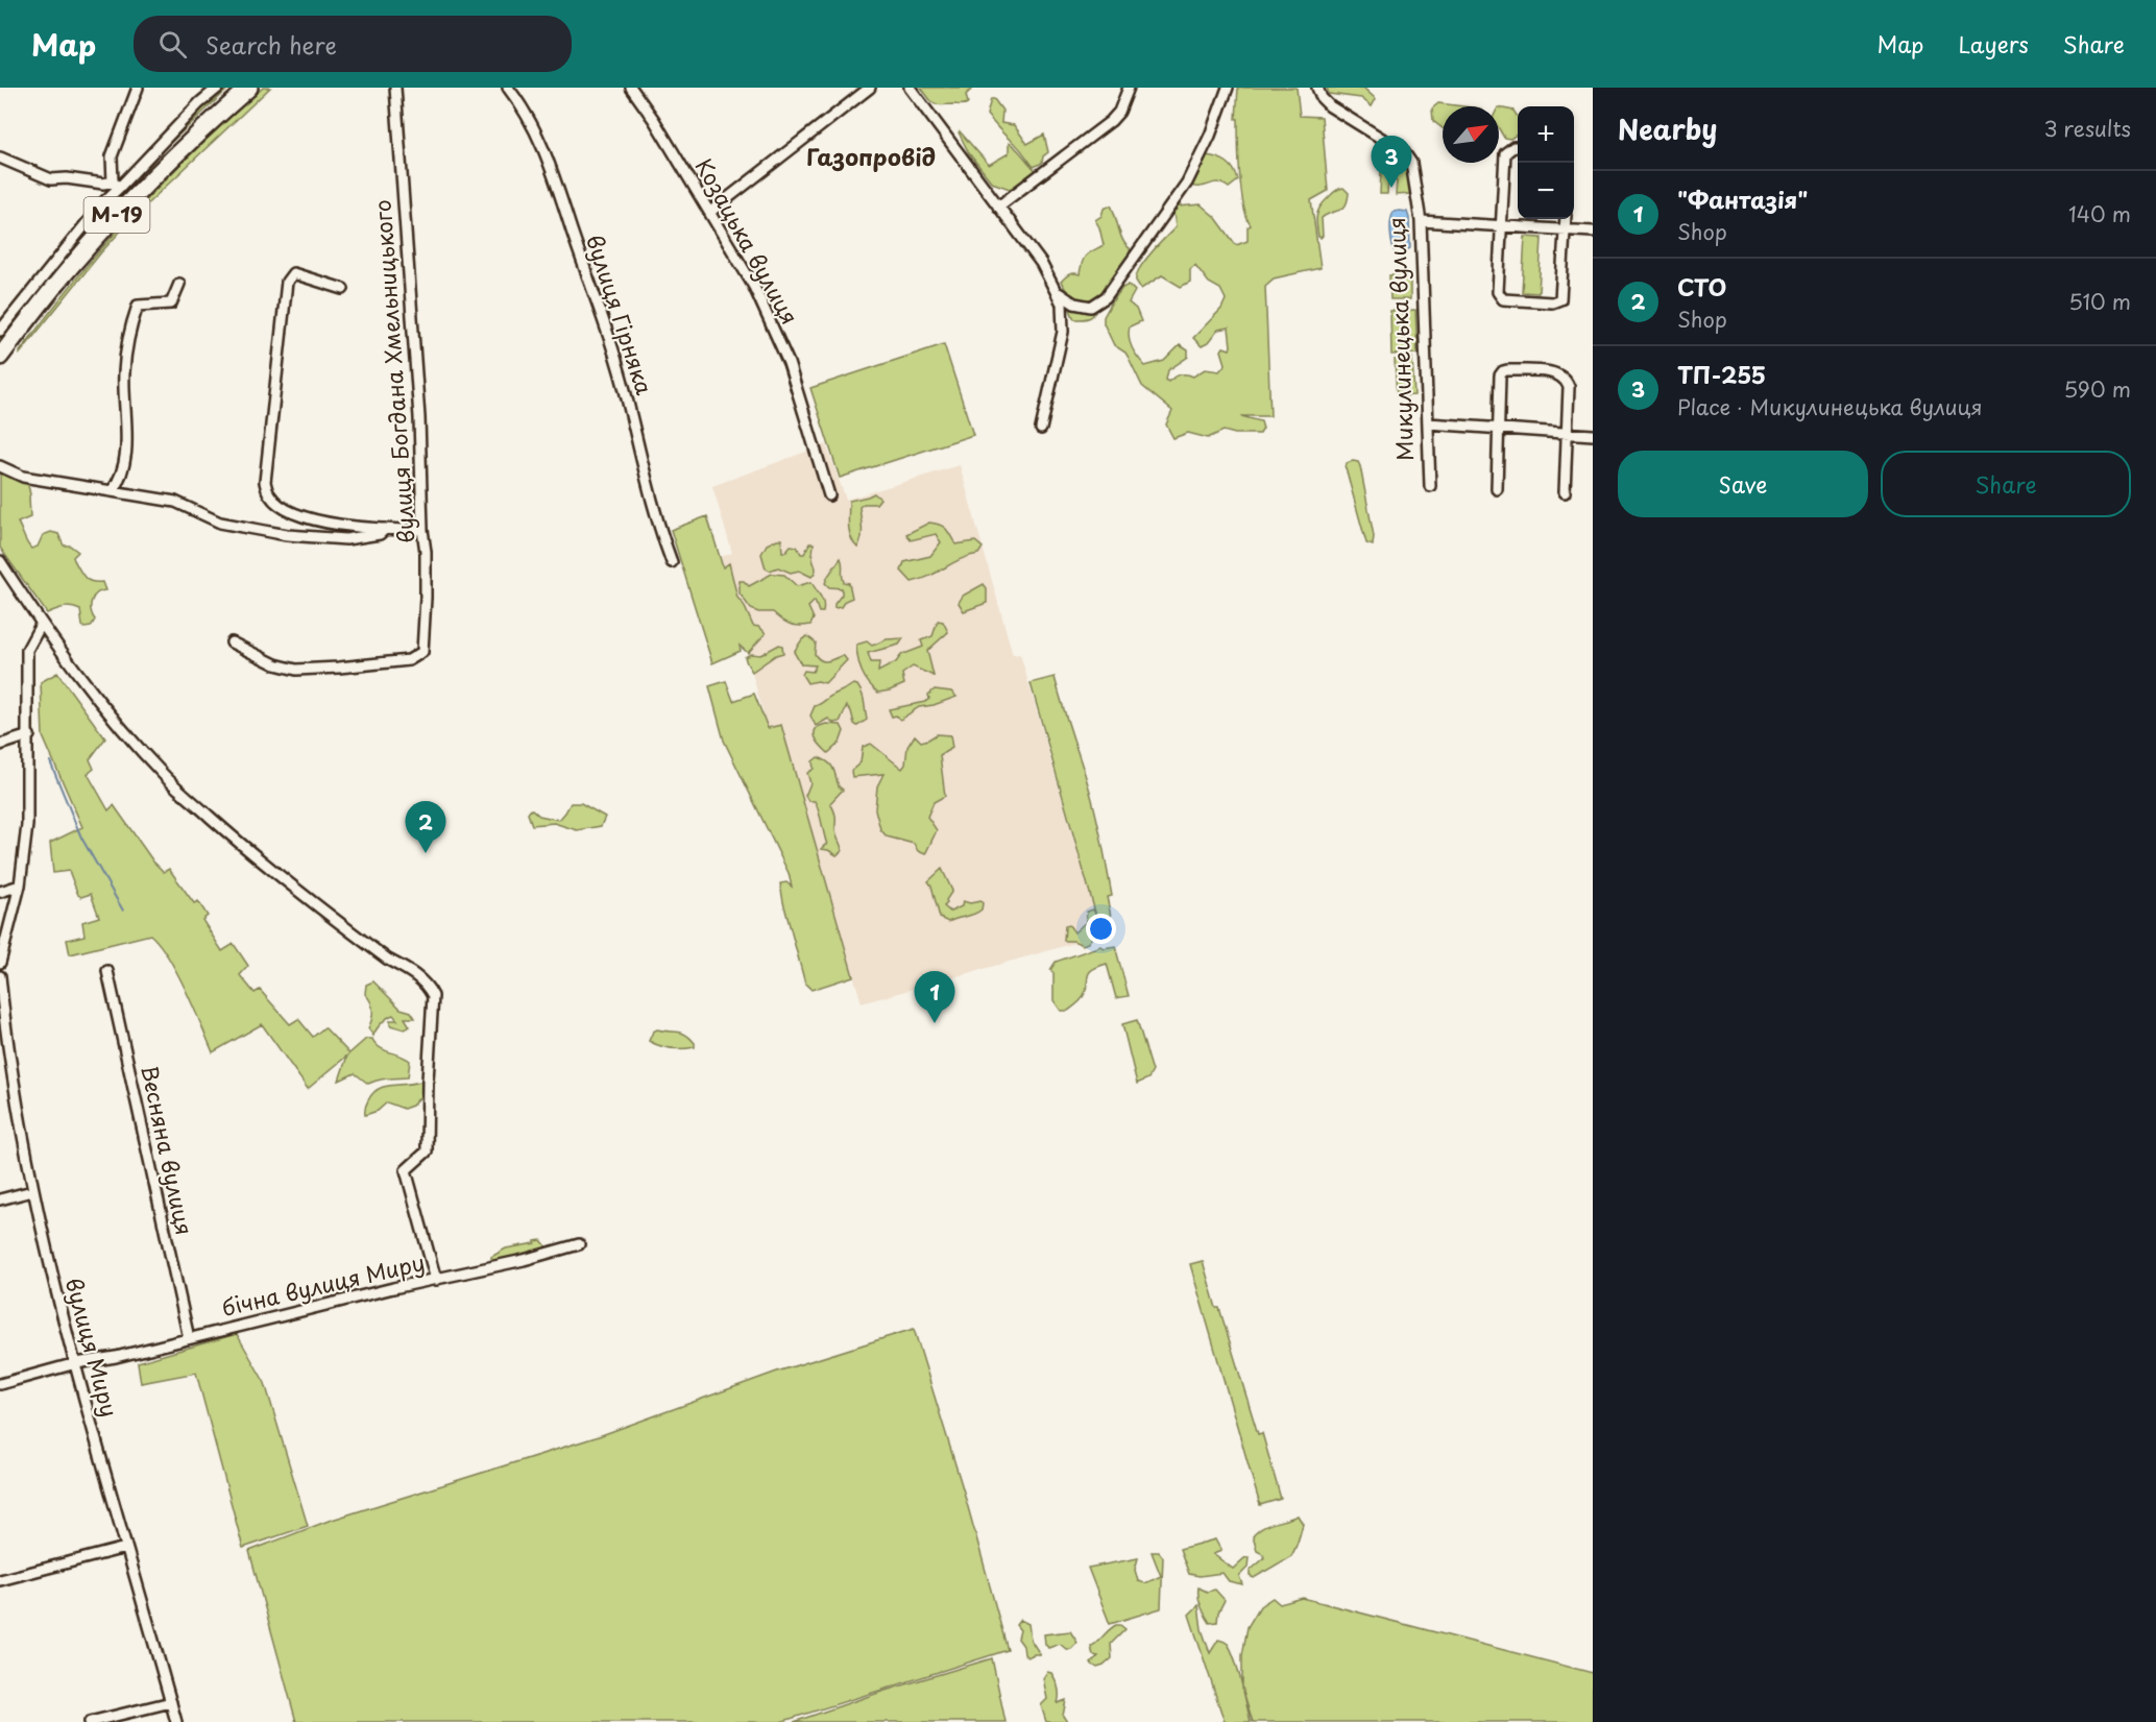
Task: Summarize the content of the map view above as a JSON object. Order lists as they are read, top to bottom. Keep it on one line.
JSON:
{"streets":{"highway":["М-19"],"street":["Козацька вулиця","вулиця Гірняка","Микулинецька вулиця","вулиця Богдана Хмельницького","Весняна вулиця","бічна вулиця Миру","вулиця Миру"]},"crossings":[["Весняна вулиця","бічна вулиця Миру"],["бічна вулиця Миру","вулиця Миру"]],"districts":["Газопровід"],"north":"top right","page":{"header":"Map","search":"Search here","nav":["Map","Layers","Share"],"heading":["Nearby","3 results"],"map_buttons":["+","−"],"pins":["3","2","1"],"list":[{"mark":"1","name":"\"Фантазія\"","note":"Shop","value":"140 m"},{"mark":"2","name":"СТО","note":"Shop","value":"510 m"},{"mark":"3","name":"ТП-255","note":"Place · Микулинецька вулиця","value":"590 m"}],"buttons":["Save","Share"]}}
